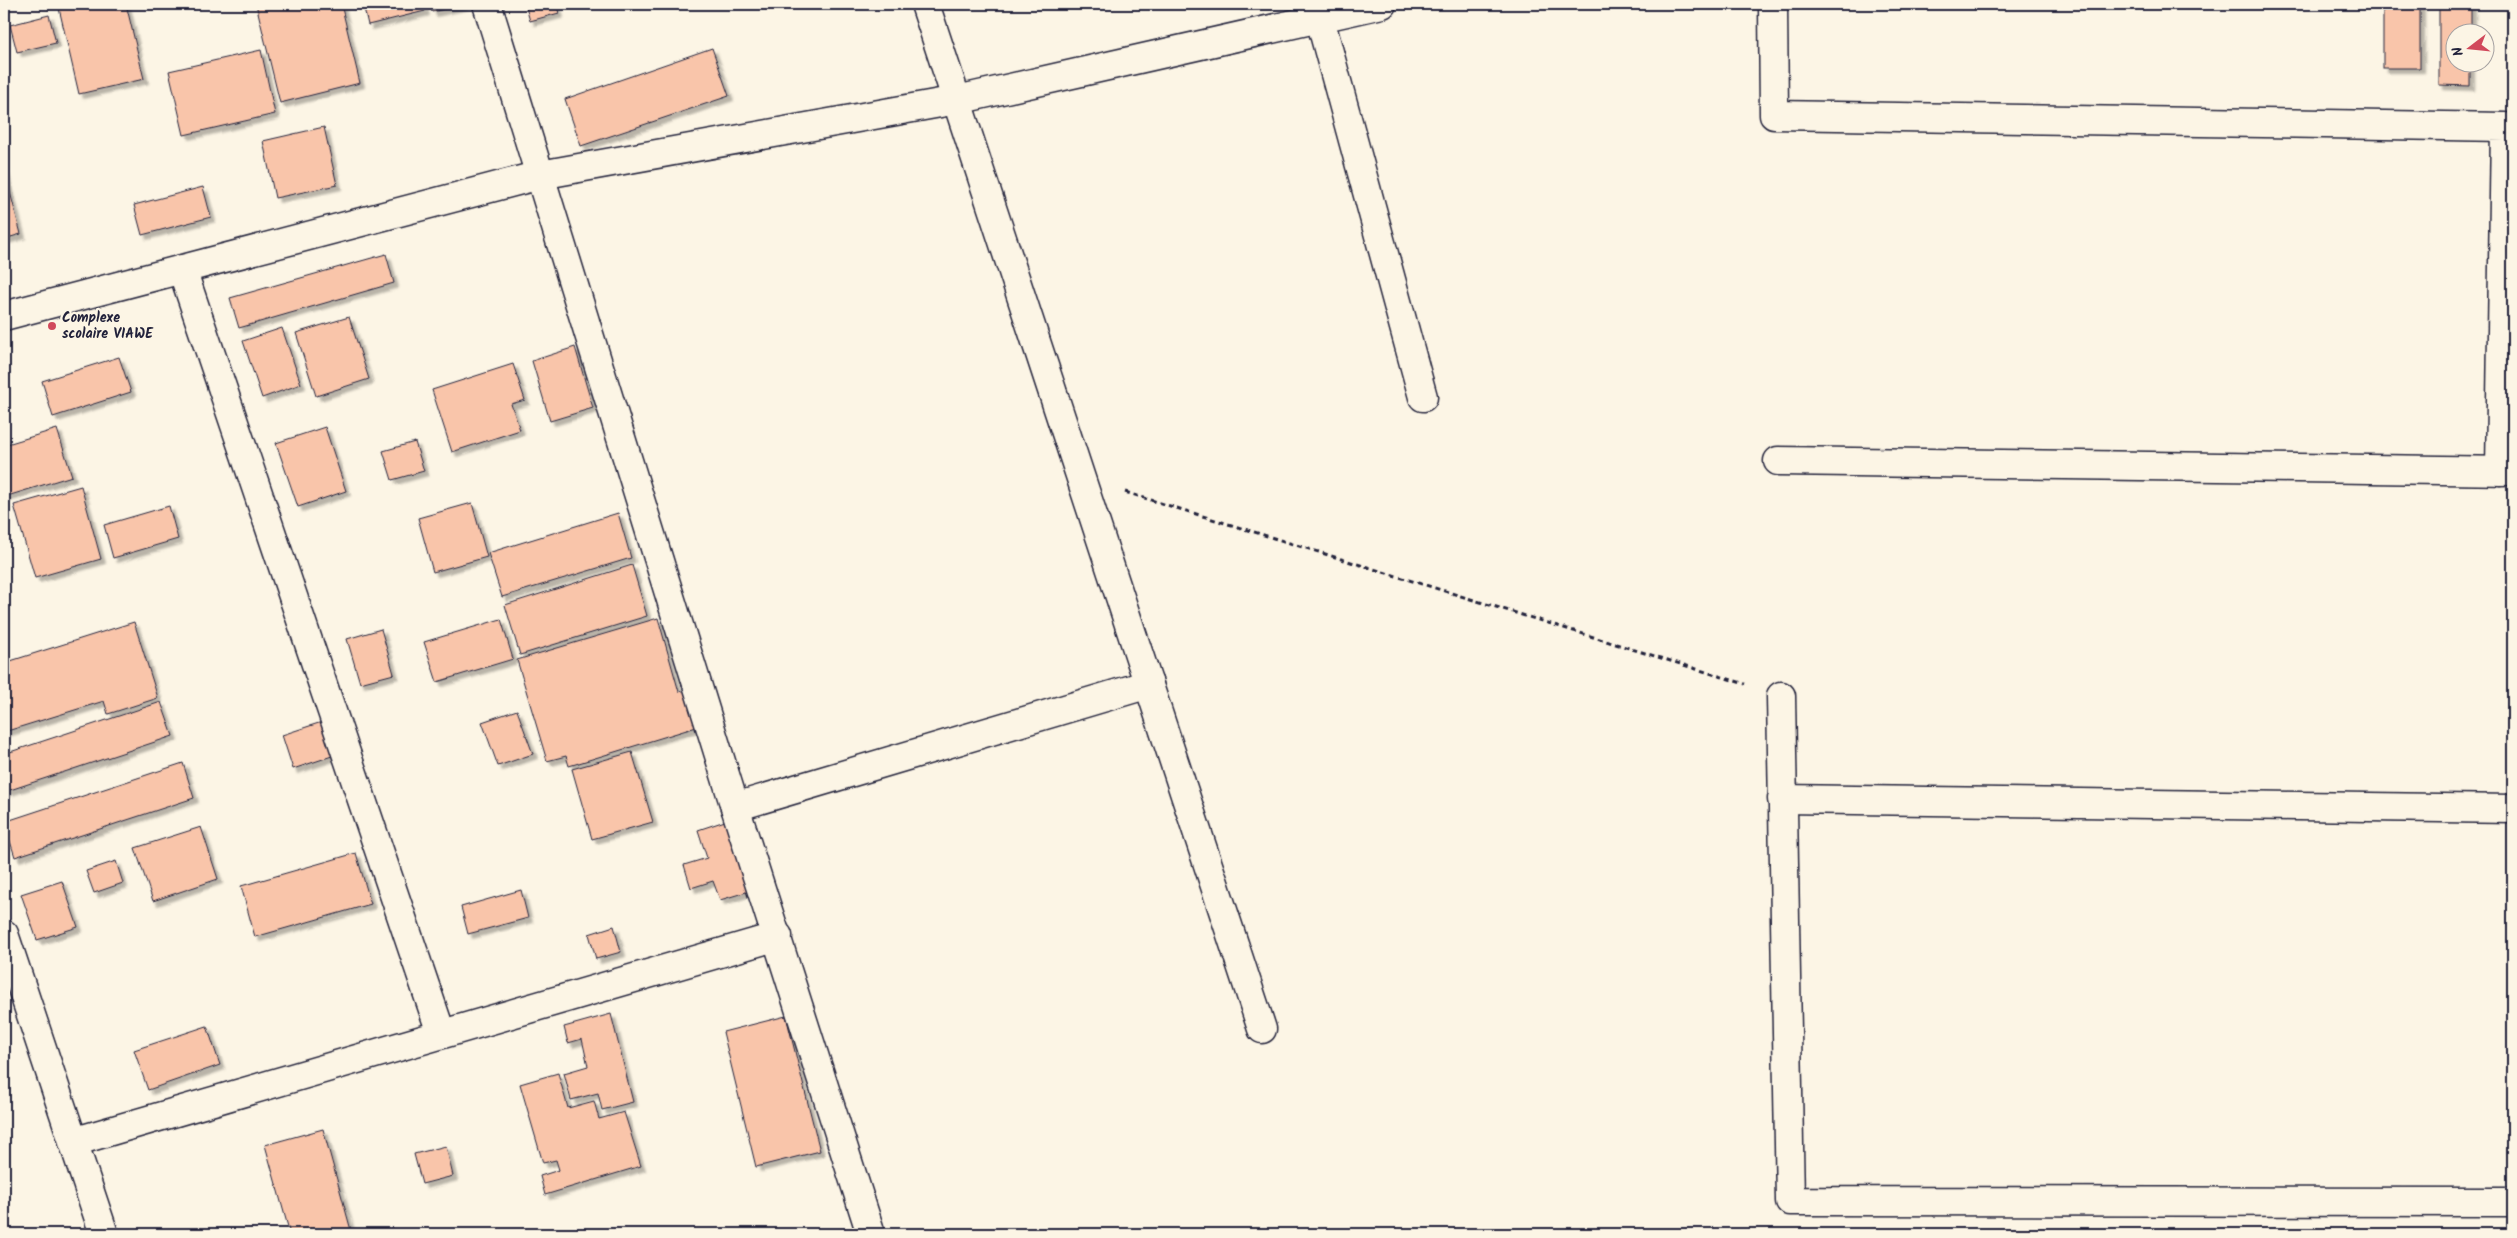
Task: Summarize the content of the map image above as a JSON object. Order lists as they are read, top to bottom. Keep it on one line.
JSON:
{"places":["Complexe scolaire VIAWE"],"north":"left"}
